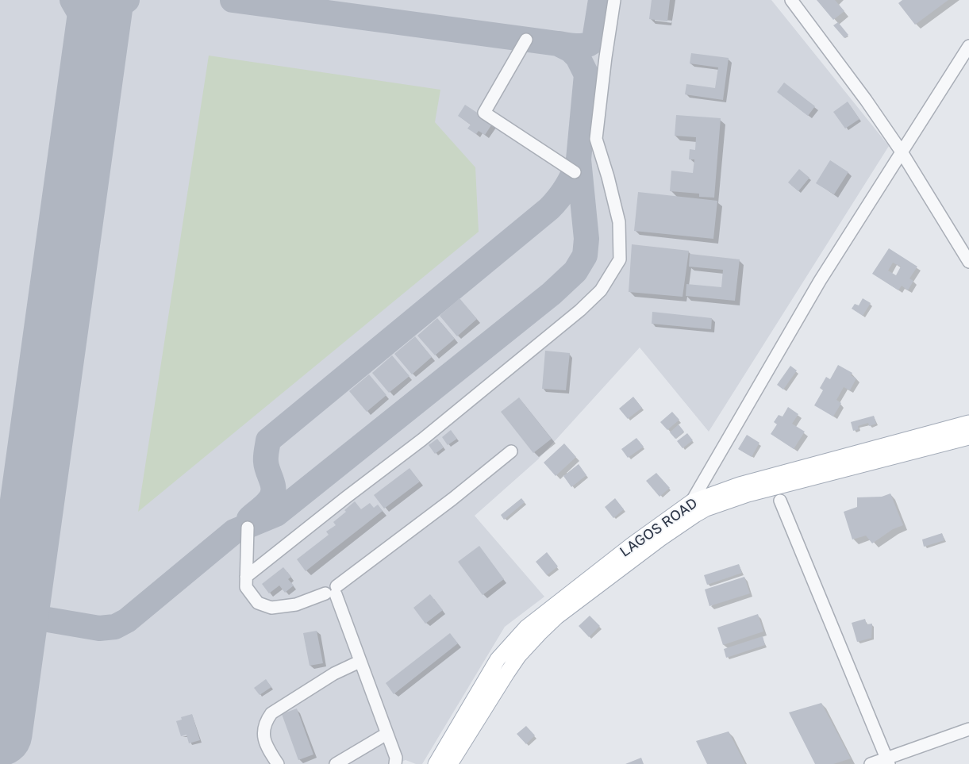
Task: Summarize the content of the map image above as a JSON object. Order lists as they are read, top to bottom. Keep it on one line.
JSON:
{"streets":{"main road":["LAGOS ROAD"]}}
